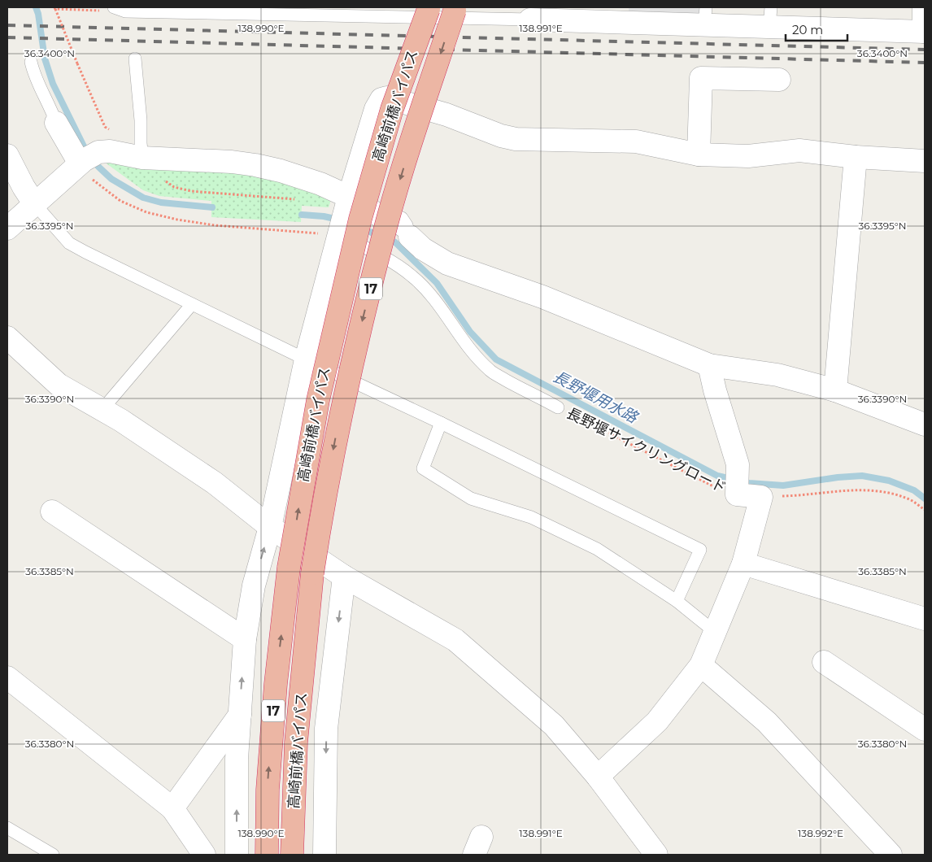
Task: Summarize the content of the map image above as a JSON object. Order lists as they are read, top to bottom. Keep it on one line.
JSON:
{"streets":{"highway":["高崎前橋バイパス","17"],"street":["長野堰サイクリングロード"]},"water":["長野堰用水路"],"scale_bar":"20 m","coordinates":["138.990°E","138.991°E","36.3400°N","36.3395°N","36.3390°N","36.3385°N","36.3380°N","138.992°E"]}
